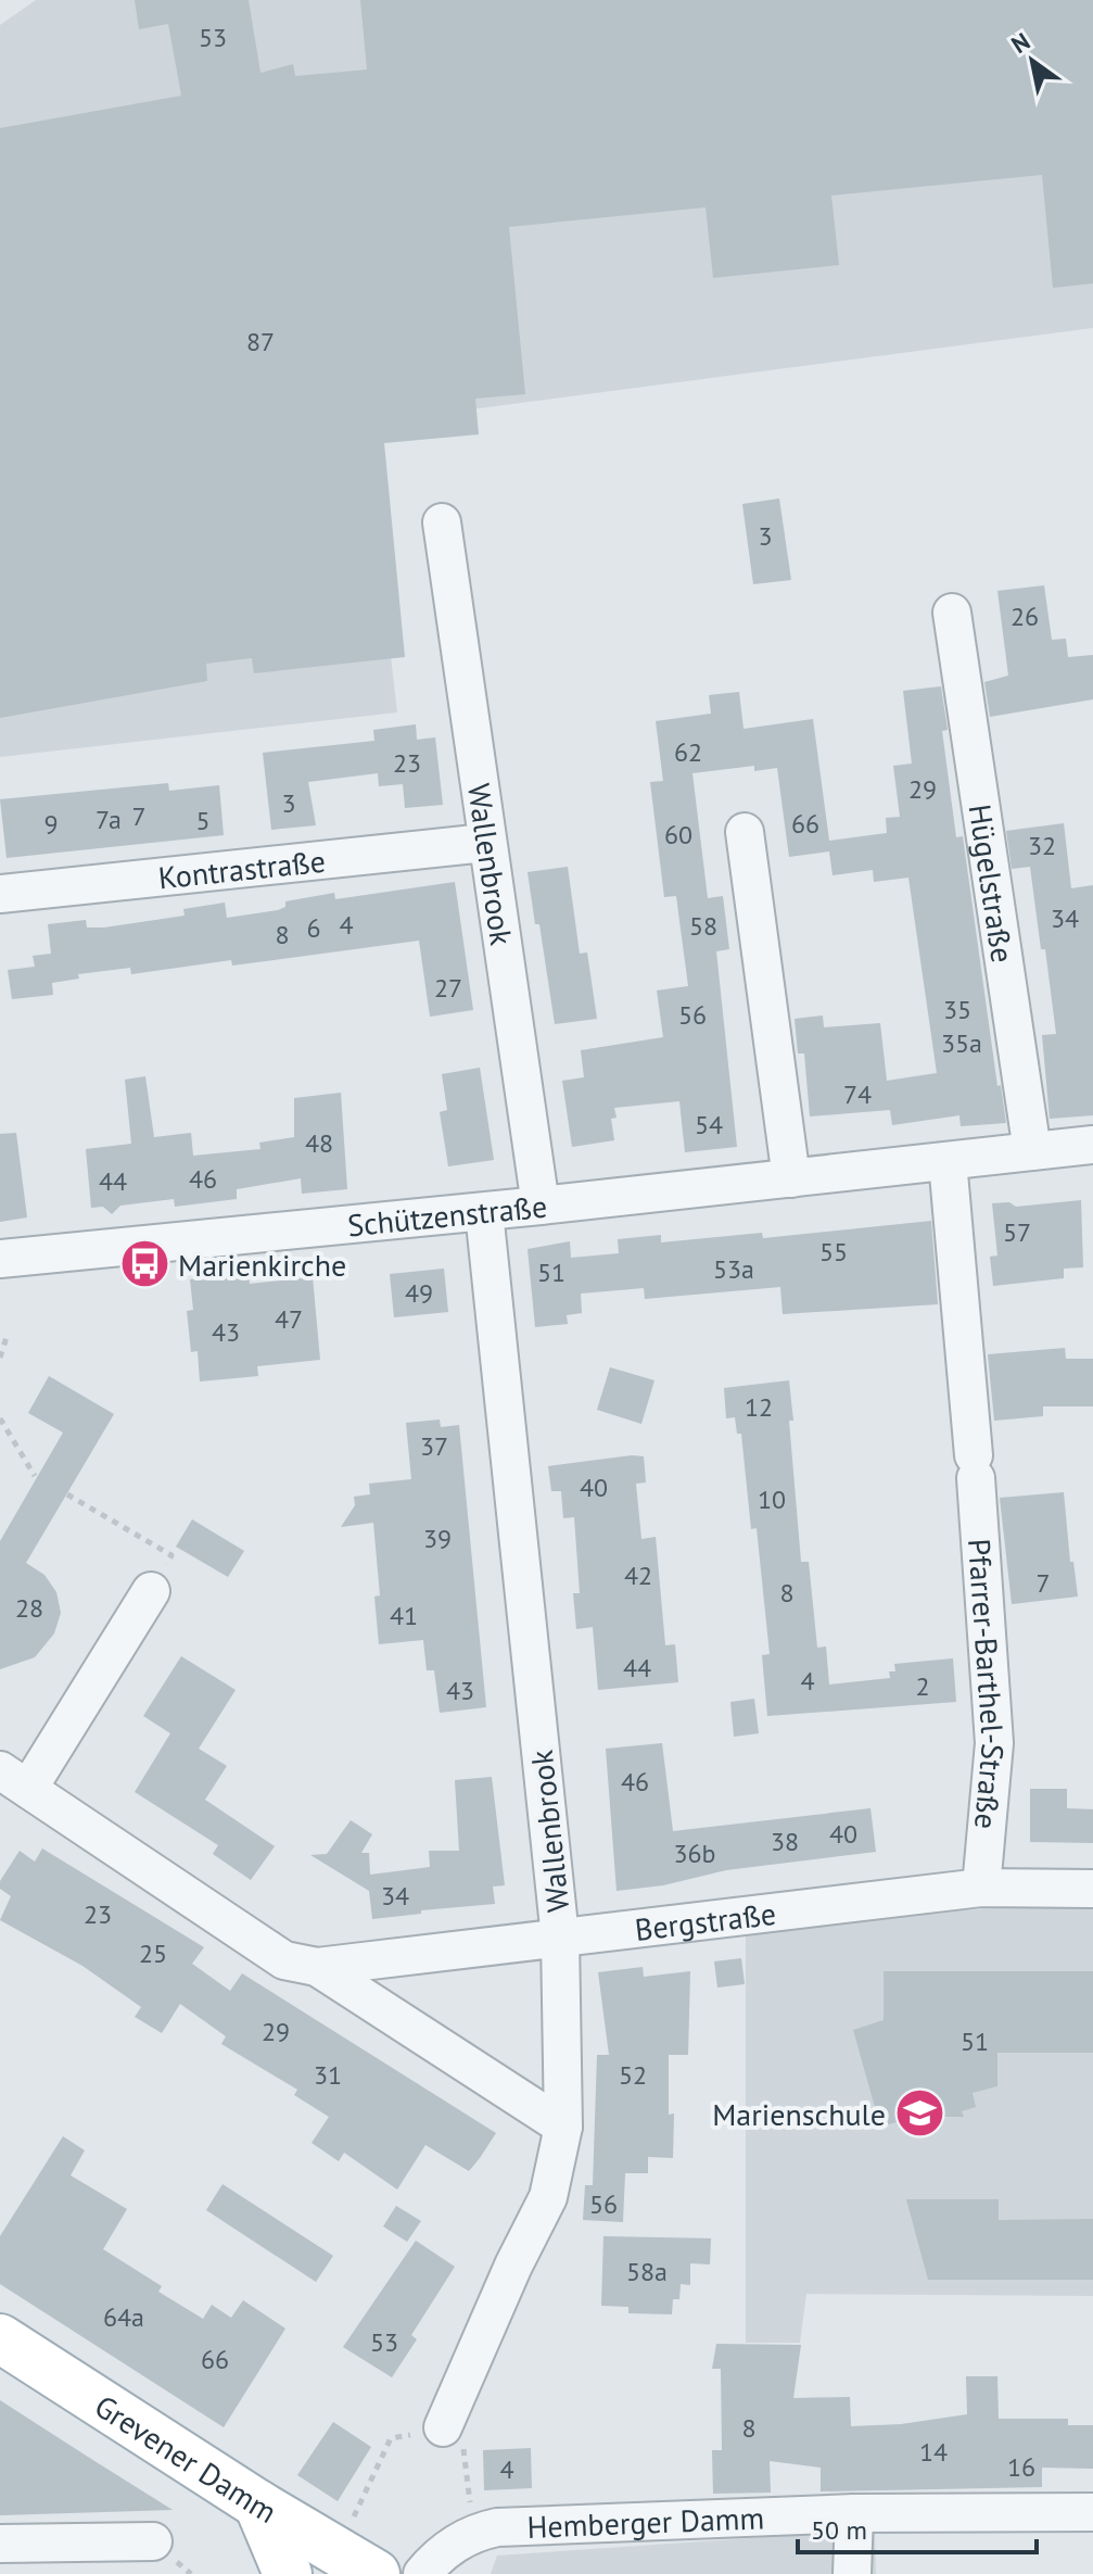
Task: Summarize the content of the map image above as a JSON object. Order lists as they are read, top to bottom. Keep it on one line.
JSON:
{"streets":{"main road":["Grevener Damm"],"street":["Wallenbrook","Kontrastraße","Hügelstraße","Schützenstraße","Pfarrer-Barthel-Straße","Bergstraße","Hemberger Damm"]},"crossings":[["Wallenbrook","Kontrastraße"],["Wallenbrook","Schützenstraße"],["Wallenbrook","Bergstraße"],["Hügelstraße","Schützenstraße"],["Schützenstraße","Pfarrer-Barthel-Straße"],["Pfarrer-Barthel-Straße","Bergstraße"]],"places":{"bus stop":["Marienkirche"],"school or university":["Marienschule"]},"house_numbers":["53","87","3","26","62","23","29","3","7","7a","5","9","66","60","32","34","4","58","6","8","27","35","56","35a","74","54","48","46","44","57","55","53a","51","49","47","43","12","37","40","10","39","42","7","8","28","41","44","4","2","43","46","40","38","36b","34","23","25","29","51","31","52","56","58a","64a","53","66","8","14","16","4"],"scale_bar":"50 m","north":"top left"}
